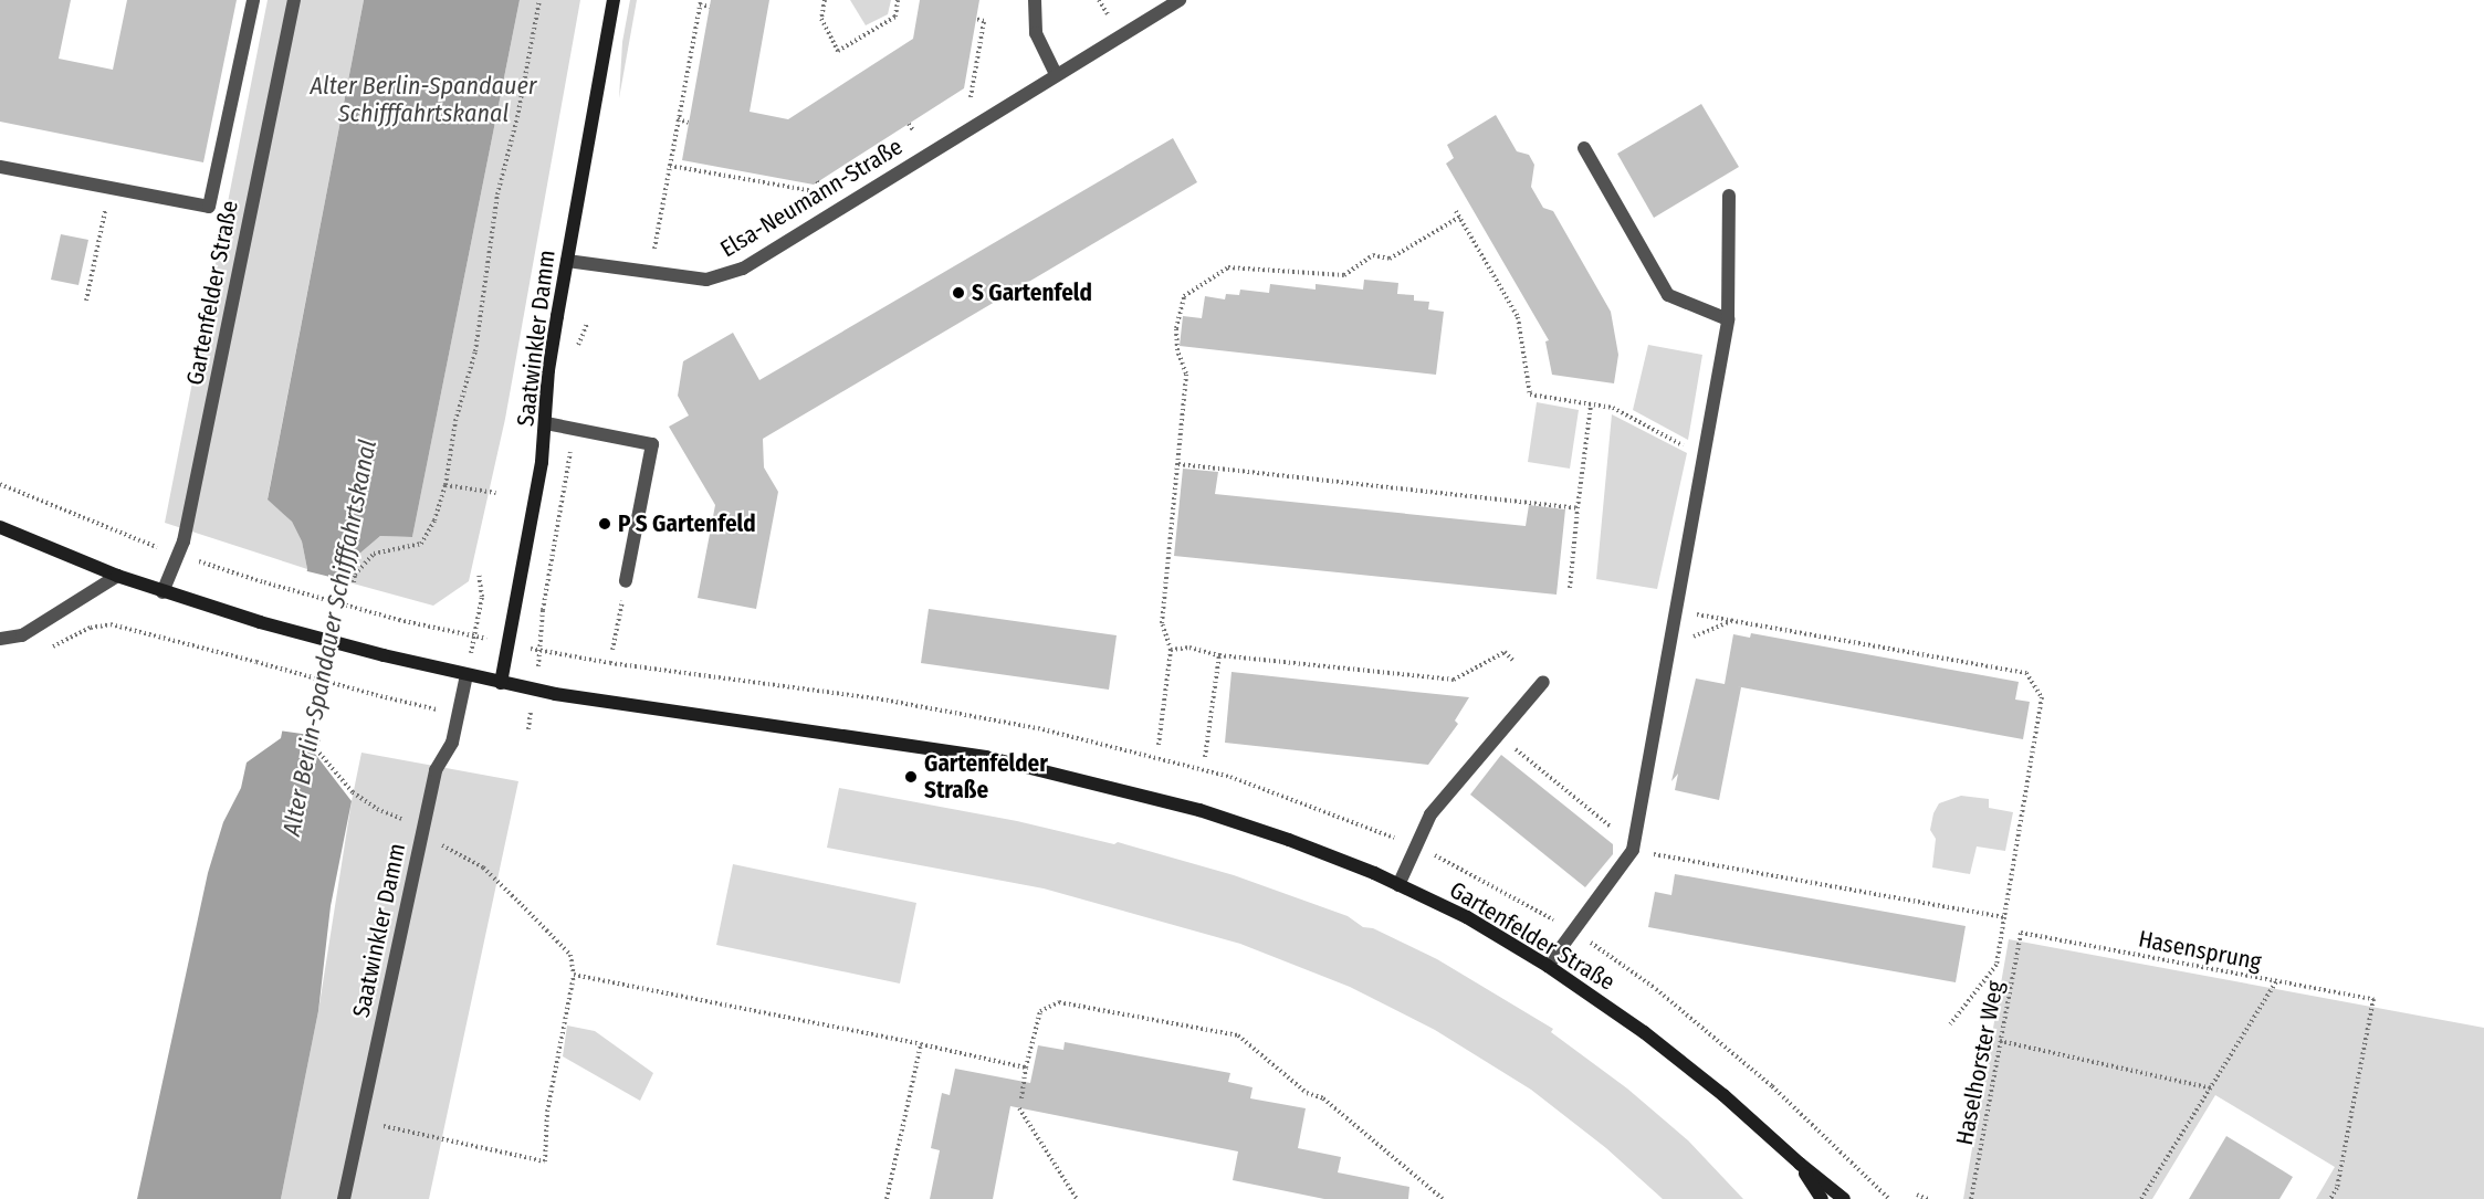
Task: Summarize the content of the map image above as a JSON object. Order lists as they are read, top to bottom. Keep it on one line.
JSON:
{"streets":{"main road":["Gartenfelder Straße","Saatwinkler Damm"],"street":["Elsa-Neumann-Straße"],"path":["Hasensprung","Haselhorster Weg"]},"crossings":[["Elsa-Neumann-Straße","Saatwinkler Damm"],["Gartenfelder Straße","Saatwinkler Damm"],["Hasensprung","Haselhorster Weg"]],"water":["Alter Berlin-Spandauer Schifffahrtskanal"],"places":["S Gartenfeld","P S Gartenfeld","Gartenfelder Straße"]}
